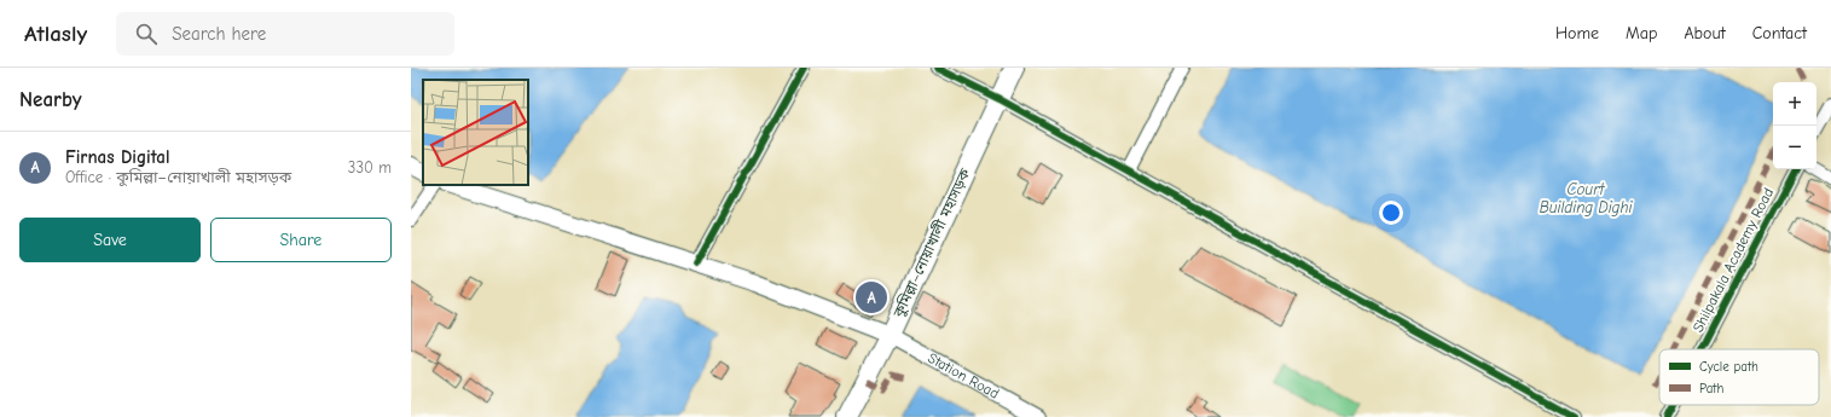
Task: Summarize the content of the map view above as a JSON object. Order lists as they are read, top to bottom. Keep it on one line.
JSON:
{"streets":{"highway":["কুমিল্লা–নোয়াখালী মহাসড়ক"],"street":["Shilpakala Academy Road","Station Road"]},"crossings":[["কুমিল্লা–নোয়াখালী মহাসড়ক","Station Road"]],"water":["Court Building Dighi"],"legend":["Cycle path","Path"],"page":{"header":"Atlasly","search":"Search here","nav":["Home","Map","About","Contact"],"heading":"Nearby","map_buttons":["+","−"],"list":[{"mark":"A","name":"Firnas Digital","note":"Office · কুমিল্লা–নোয়াখালী মহাসড়ক","value":"330 m"}],"buttons":["Save","Share"],"pins":"A"}}
